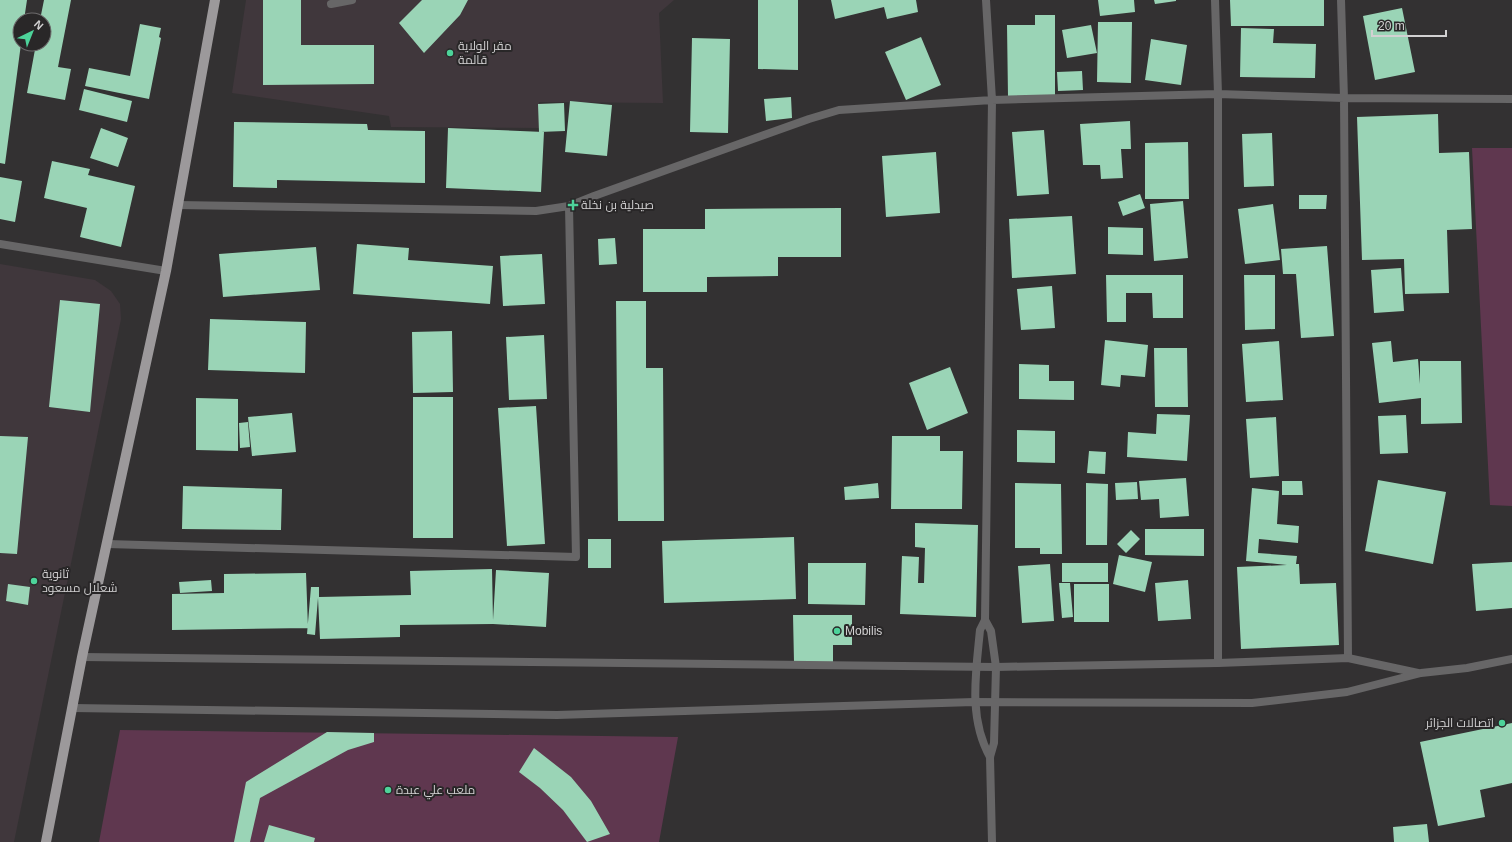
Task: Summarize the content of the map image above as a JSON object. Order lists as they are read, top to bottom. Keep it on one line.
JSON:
{"places":{"other":["مقر الولاية قالمة","ثانوية شعلال مسعود","Mobilis","اتصالات الجزائر","ملعب علي عبدة"],"health":["صيدلية بن نخلة"]},"scale_bar":"20 m","north":"top right"}
